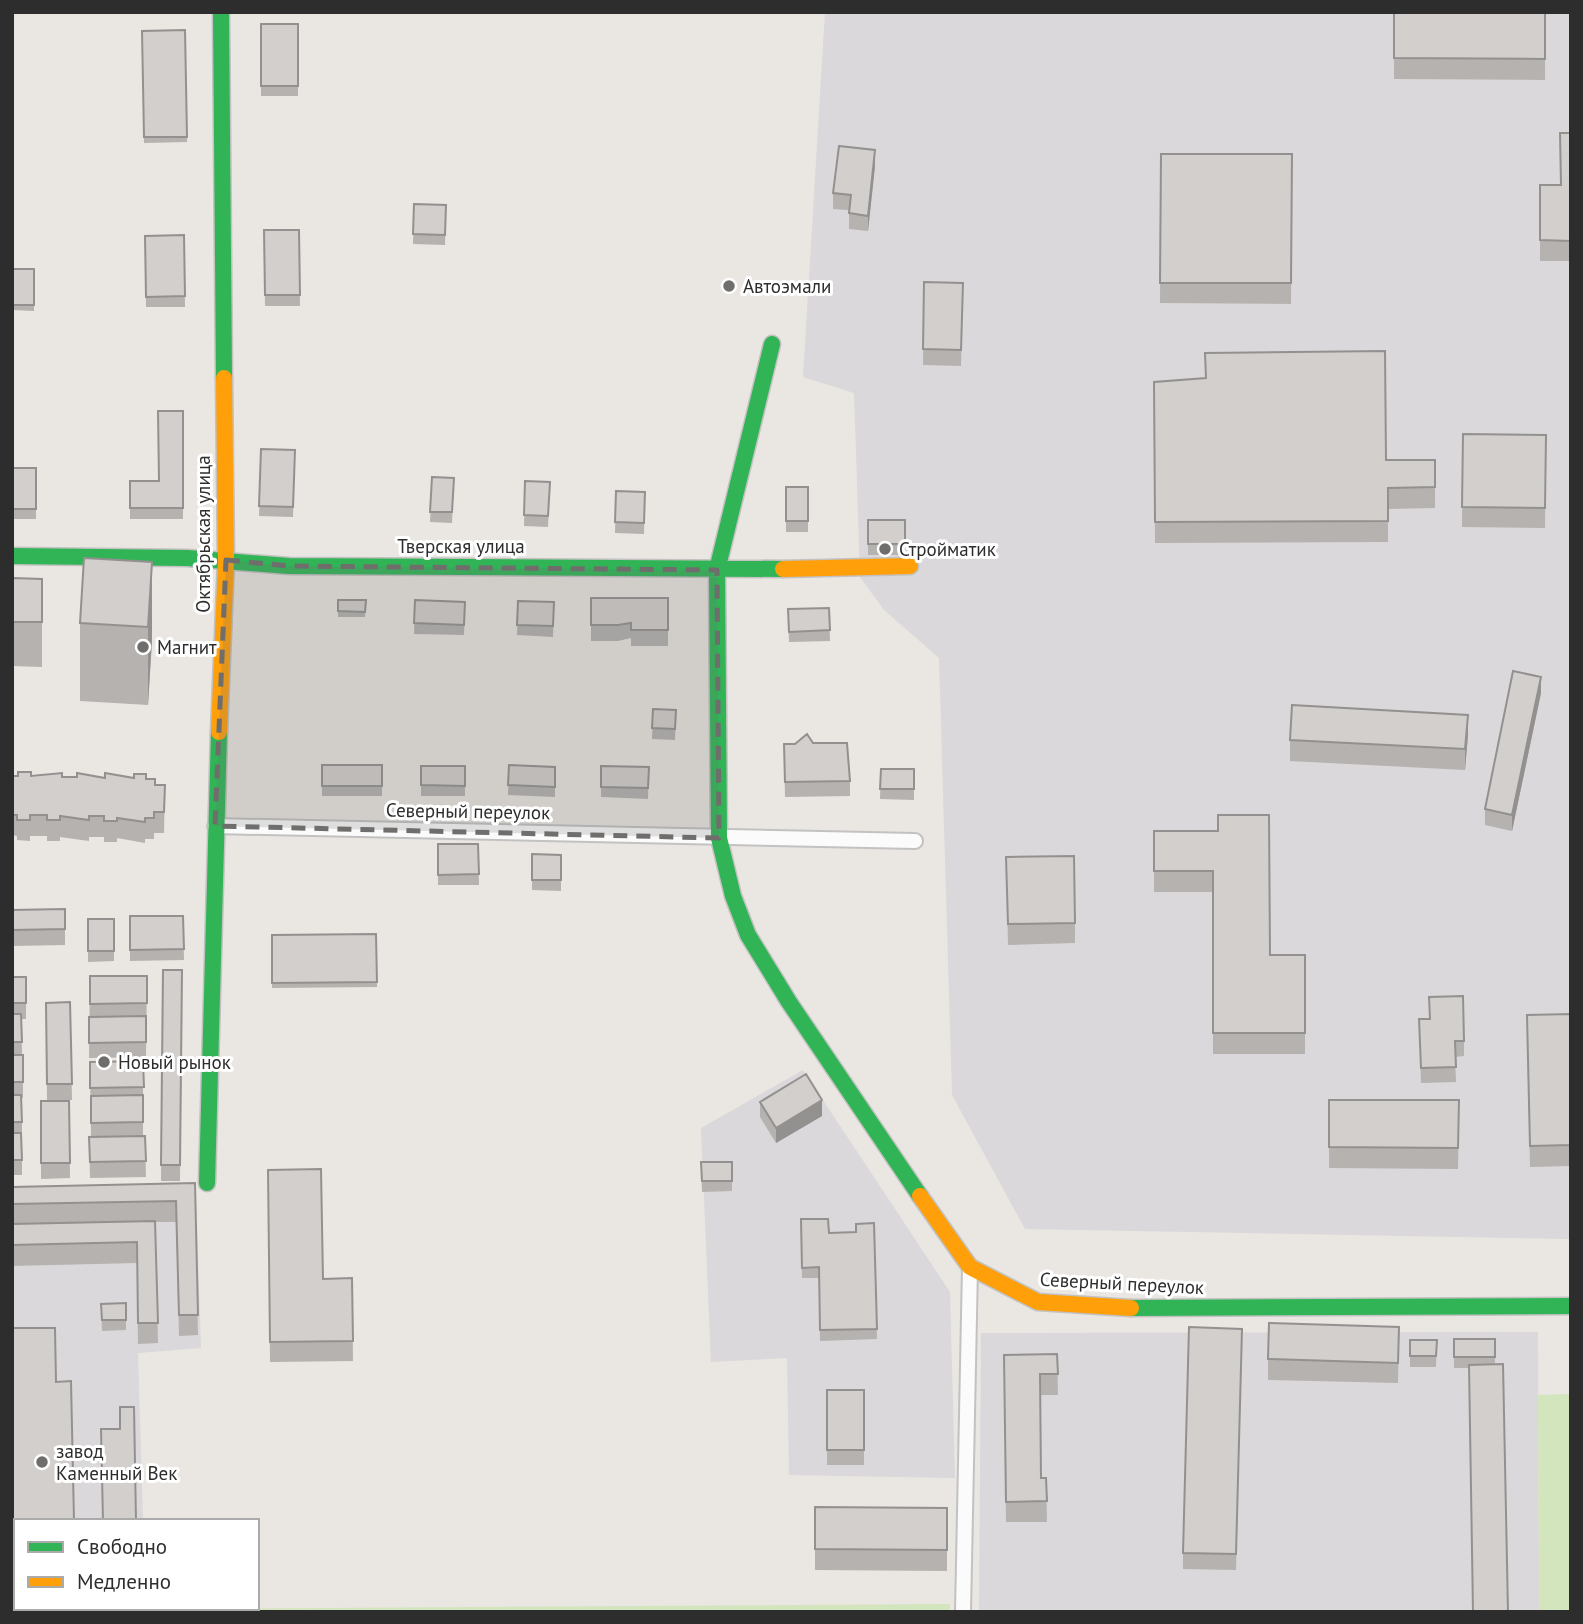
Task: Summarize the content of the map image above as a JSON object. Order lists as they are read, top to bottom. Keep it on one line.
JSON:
{"streets":{"street":["Октябрьская улица","Тверская улица","Северный переулок"]},"crossings":[["Октябрьская улица","Тверская улица"],["Октябрьская улица","Северный переулок"]],"places":["Автоэмали","Стройматик","Магнит","Новый рынок","завод Каменный Век"],"legend":["Свободно","Медленно"]}
